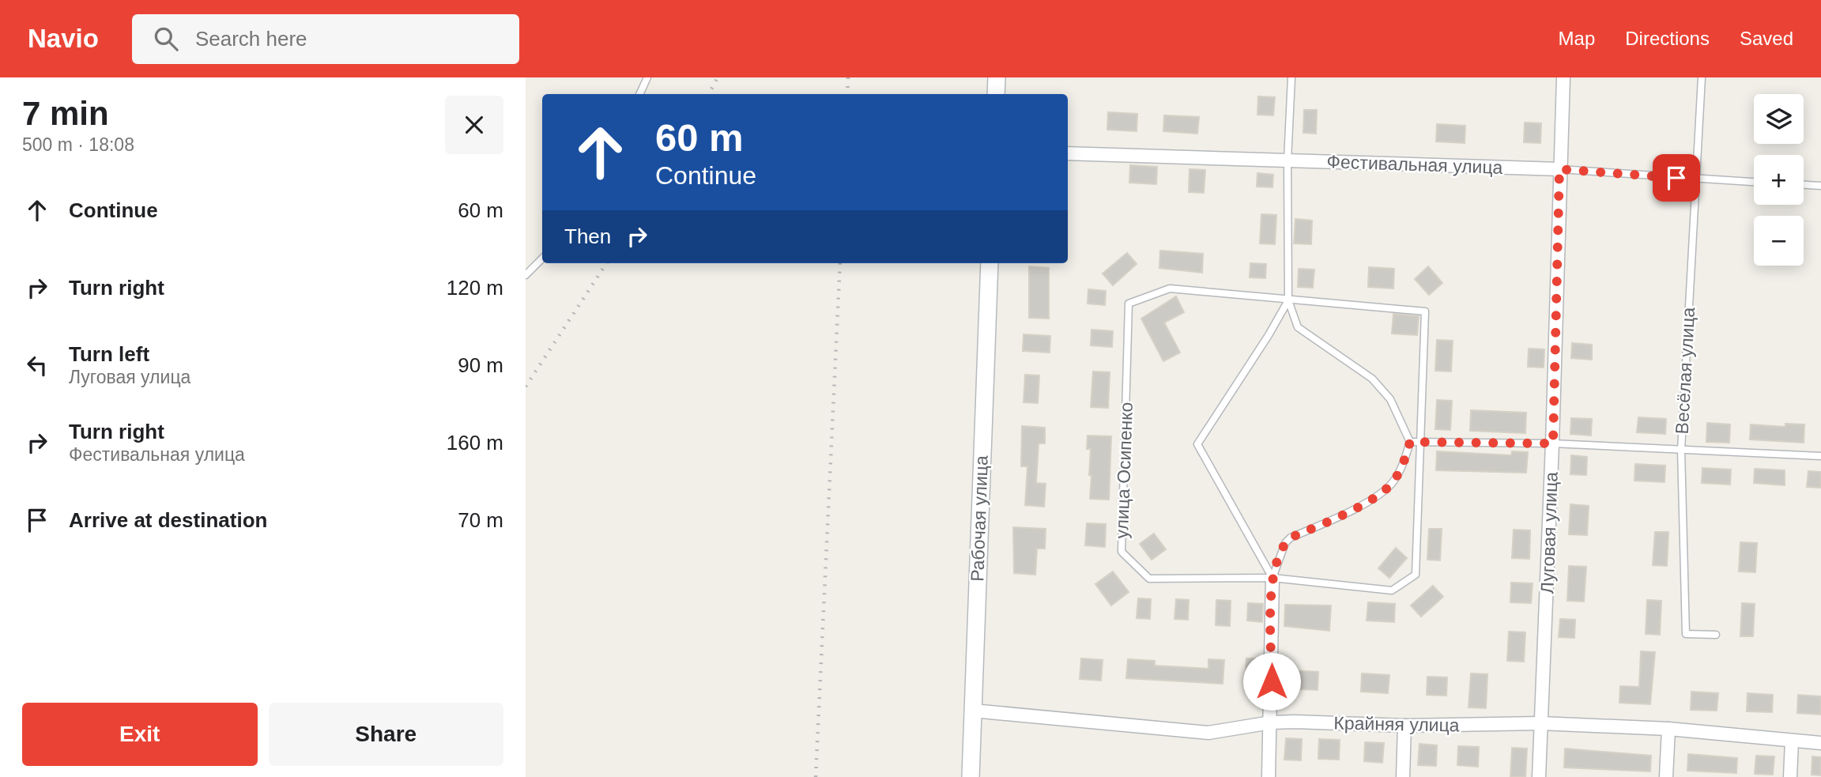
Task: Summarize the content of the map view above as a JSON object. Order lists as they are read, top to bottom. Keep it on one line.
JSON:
{"streets":{"main road":["Рабочая улица"],"street":["Фестивальная улица","Луговая улица","Крайняя улица"],"lane":["Весёлая улица","улица Осипенко"]},"crossings":[["Фестивальная улица","Весёлая улица"],["Фестивальная улица","Луговая улица"],["Рабочая улица","Крайняя улица"],["Луговая улица","Крайняя улица"]],"page":{"header":"Navio","search":"Search here","nav":["Map","Directions","Saved"],"heading":["7 min","500 m · 18:08"],"map_buttons":["+","−"],"turn":["60 m","Continue"],"list":[{"name":"Continue","value":"60 m"},{"name":"Turn right","value":"120 m"},{"name":"Turn left","note":"Луговая улица","value":"90 m"},{"name":"Turn right","note":"Фестивальная улица","value":"160 m"},{"name":"Arrive at destination","value":"70 m"}],"then":"Then","buttons":["Exit","Share"]}}
